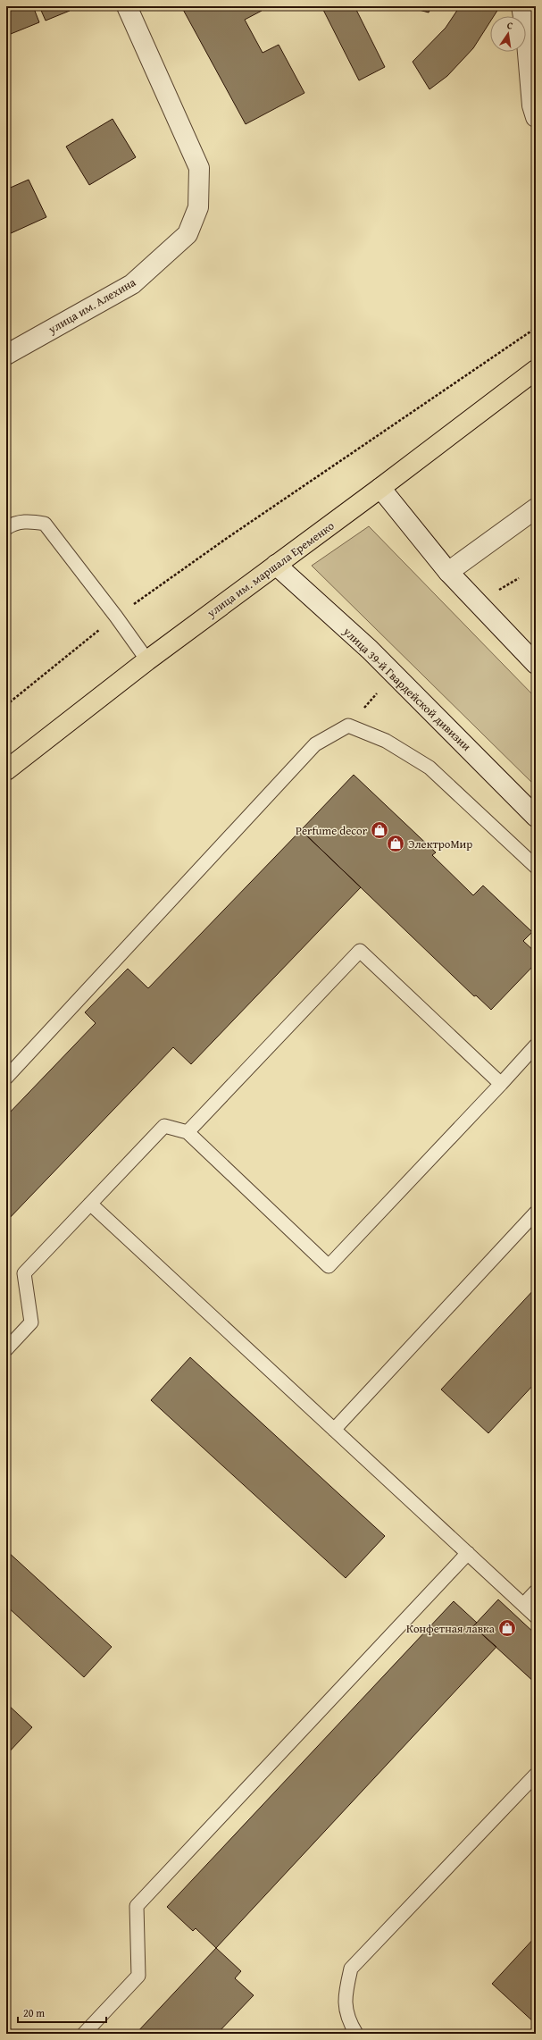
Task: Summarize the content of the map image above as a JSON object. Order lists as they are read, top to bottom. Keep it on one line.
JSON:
{"streets":{"highway":["улица им. маршала Еременко"],"street":["улица им. Алехина","улица 39-й Гвардейской дивизии"]},"crossings":[["улица им. маршала Еременко","улица 39-й Гвардейской дивизии"]],"places":{"shop":["Perfume decor","ЭлектроМир","Конфетная лавка"]},"scale_bar":"20 m","north":"top"}
